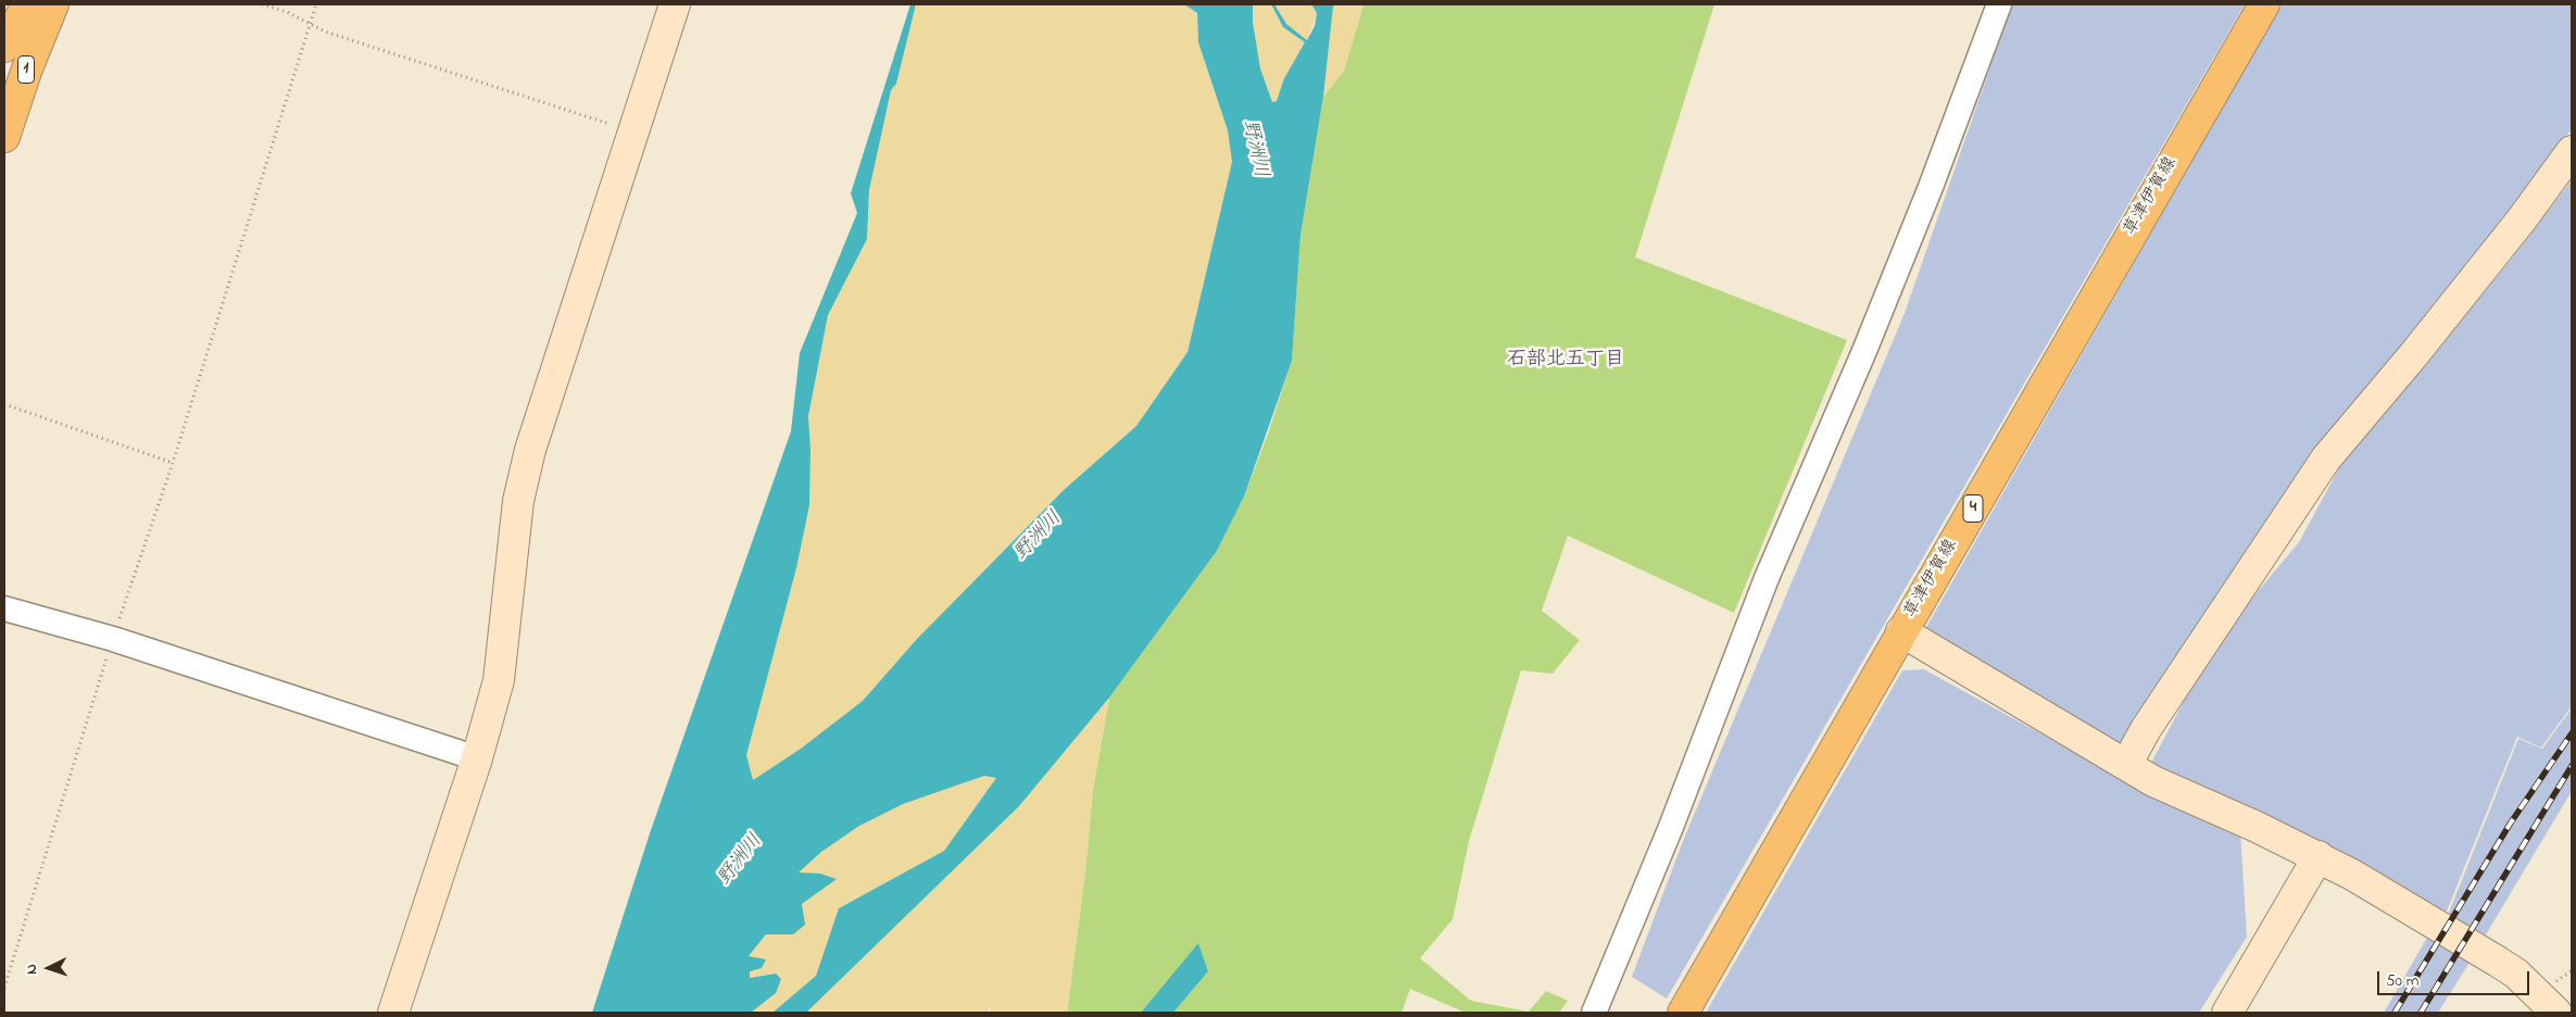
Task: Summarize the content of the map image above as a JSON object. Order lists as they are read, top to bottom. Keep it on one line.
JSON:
{"streets":{"main road":["1","草津伊賀線","4"]},"districts":["石部北五丁目"],"water":["野洲川"],"scale_bar":"50 m","north":"left"}
